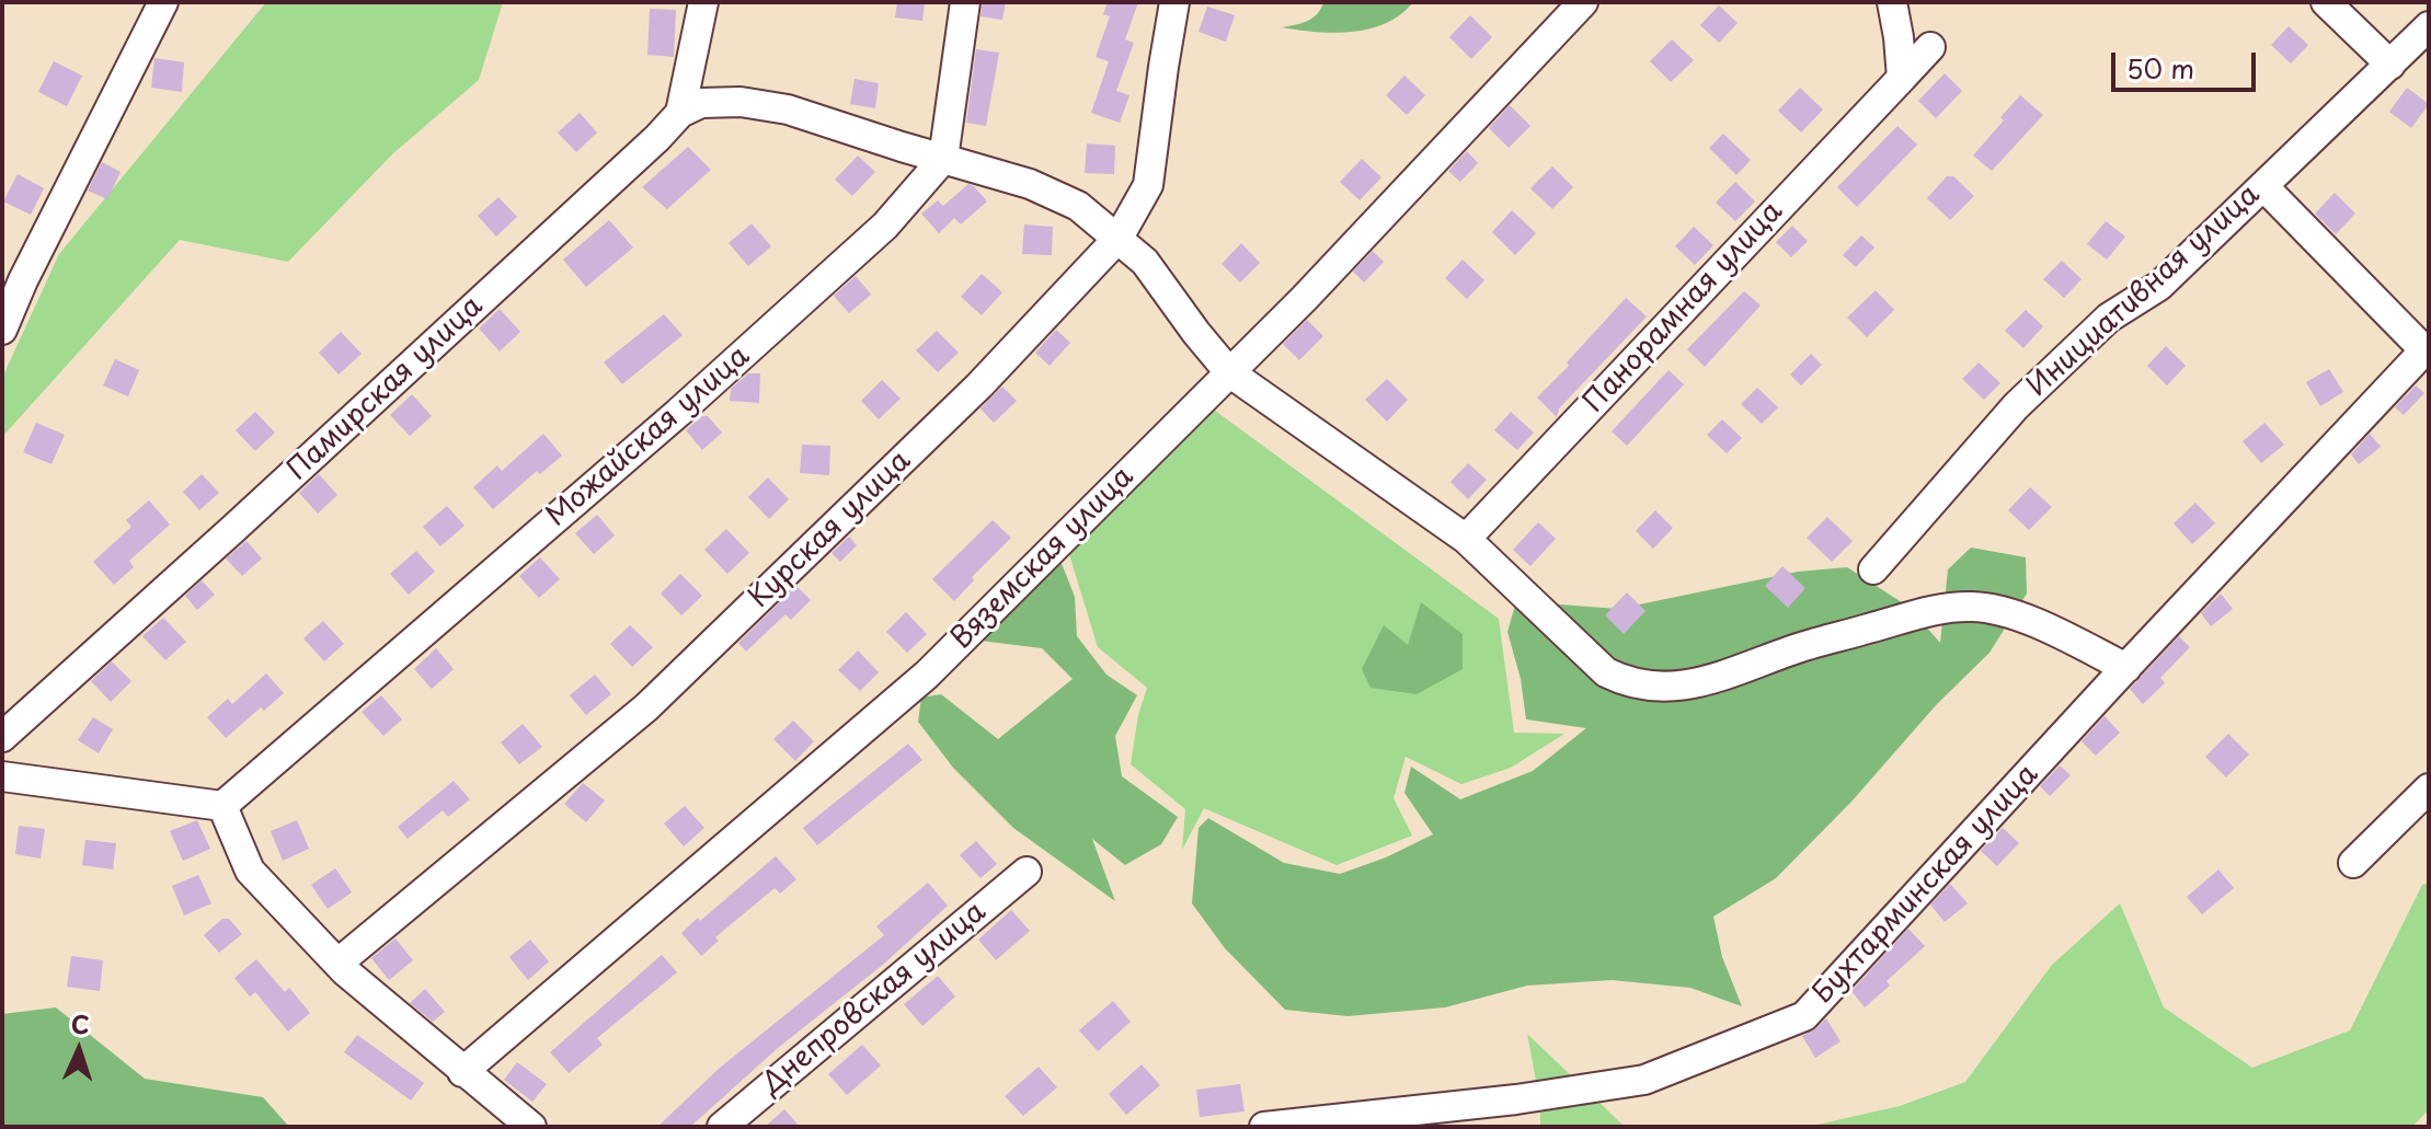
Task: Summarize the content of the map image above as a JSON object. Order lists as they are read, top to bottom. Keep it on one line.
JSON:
{"streets":{"street":["Инициативная улица","Панорамная улица","Памирская улица","Можайская улица","Курская улица","Вяземская улица","Бухтарминская улица","Днепровская улица"]},"crossings":[["Инициативная улица","Бухтарминская улица"]],"scale_bar":"50 m","north":"top"}
